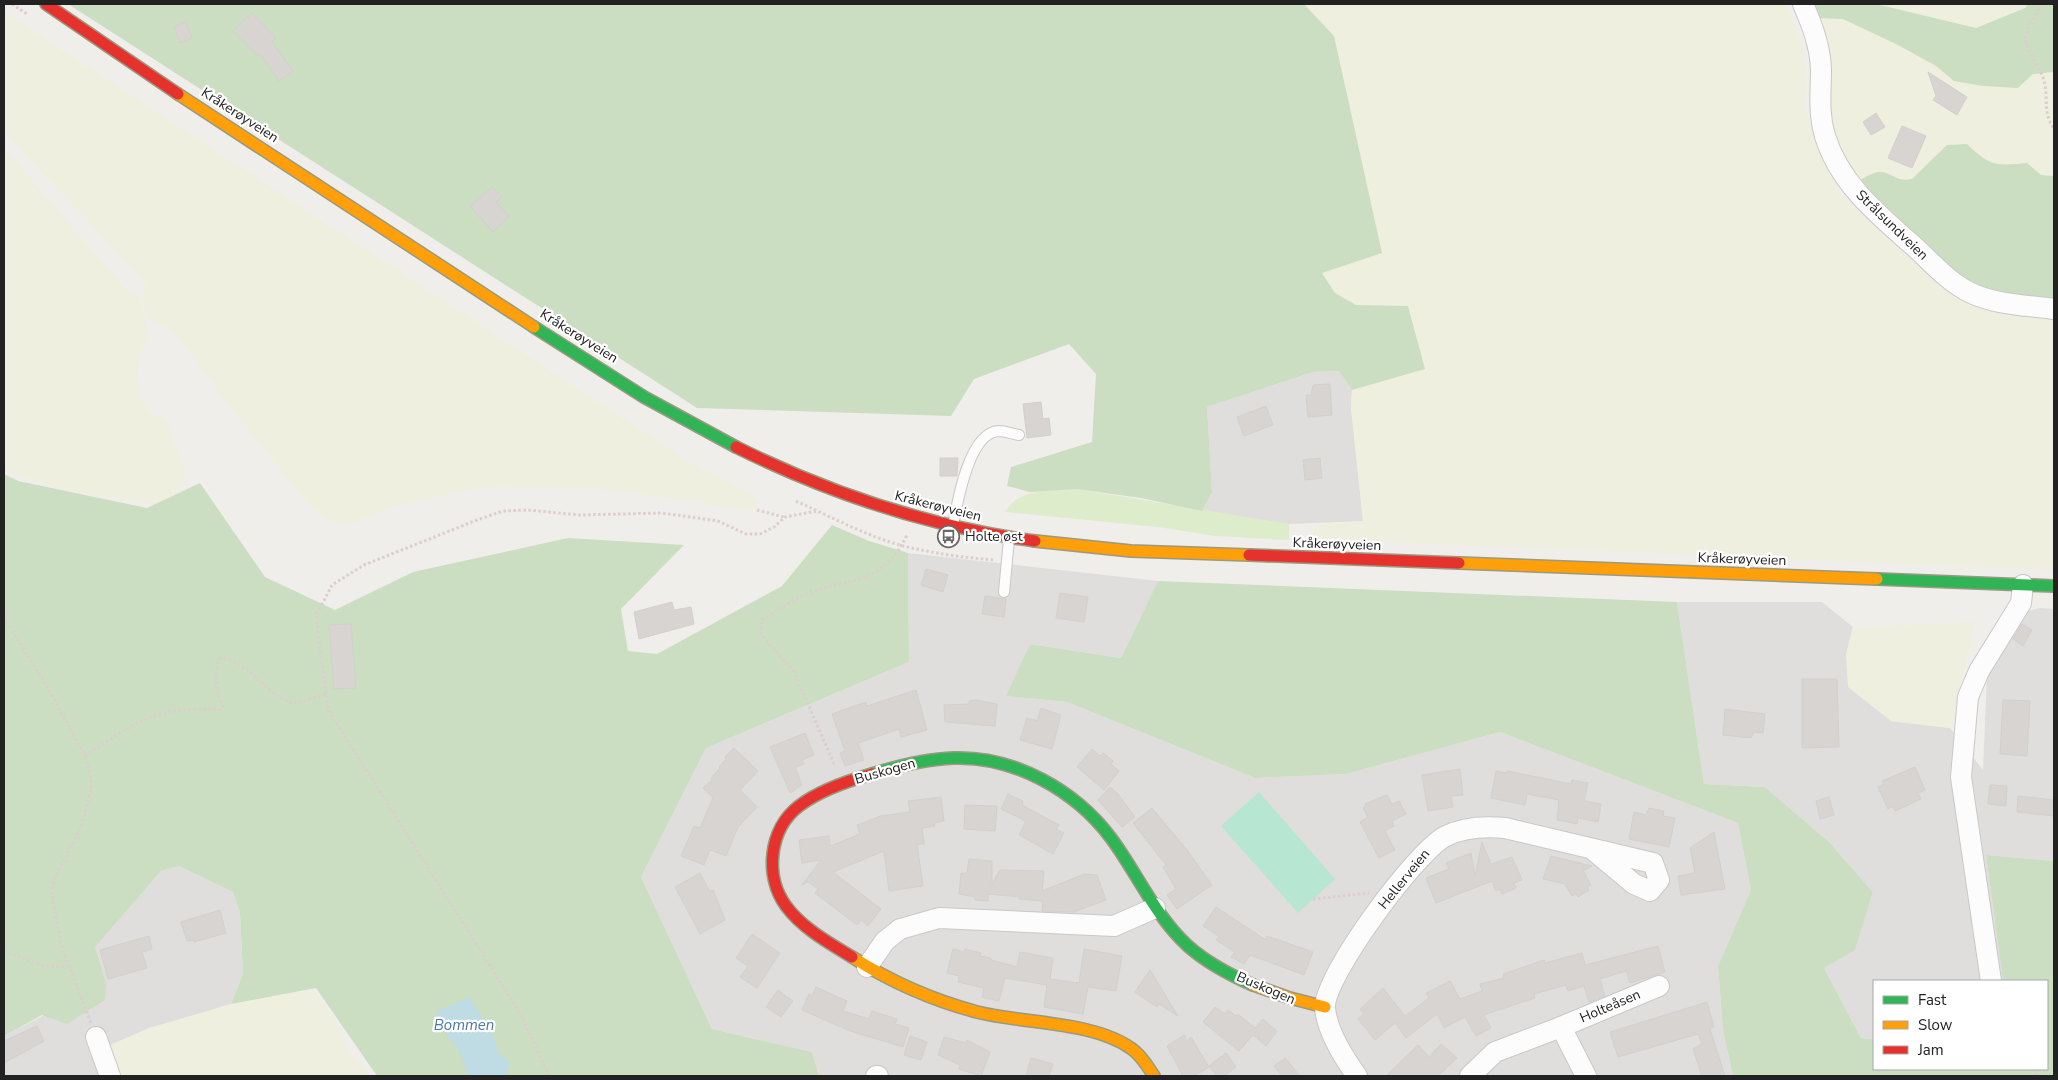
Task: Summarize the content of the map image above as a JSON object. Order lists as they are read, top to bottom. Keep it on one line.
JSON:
{"streets":{"main road":["Kråkerøyveien","Buskogen"],"street":["Strålsundveien","Hellerveien","Holteåsen"]},"crossings":[["Buskogen","Hellerveien"]],"water":["Bommen"],"places":{"bus stop":["Holte øst"]},"legend":["Fast","Slow","Jam"]}
